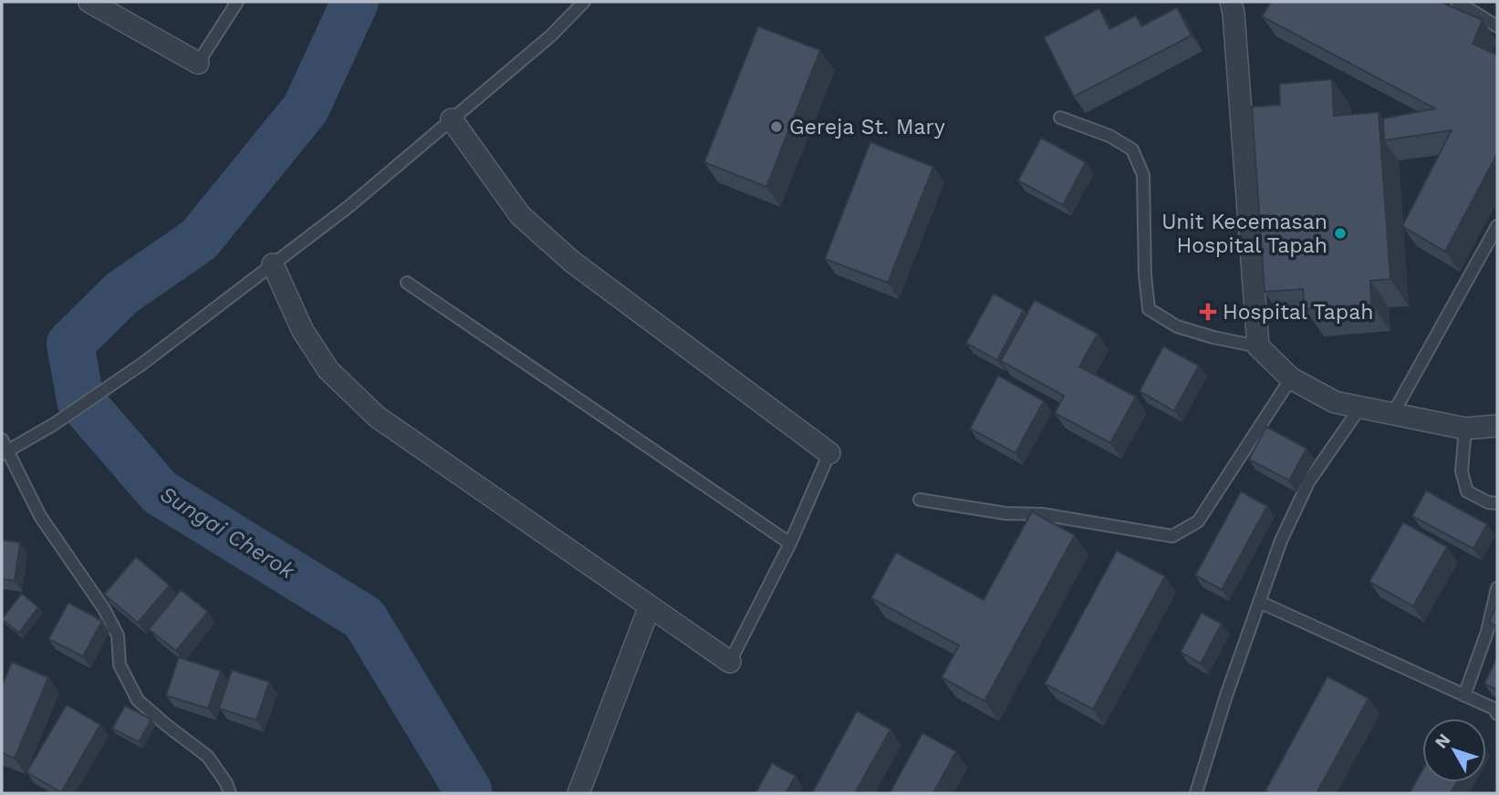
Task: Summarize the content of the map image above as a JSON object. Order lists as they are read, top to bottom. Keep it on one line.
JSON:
{"water":["Sungai Cherok"],"places":{"other":["Gereja St. Mary","Unit Kecemasan Hospital Tapah"],"health":["Hospital Tapah"]},"north":"top left"}
